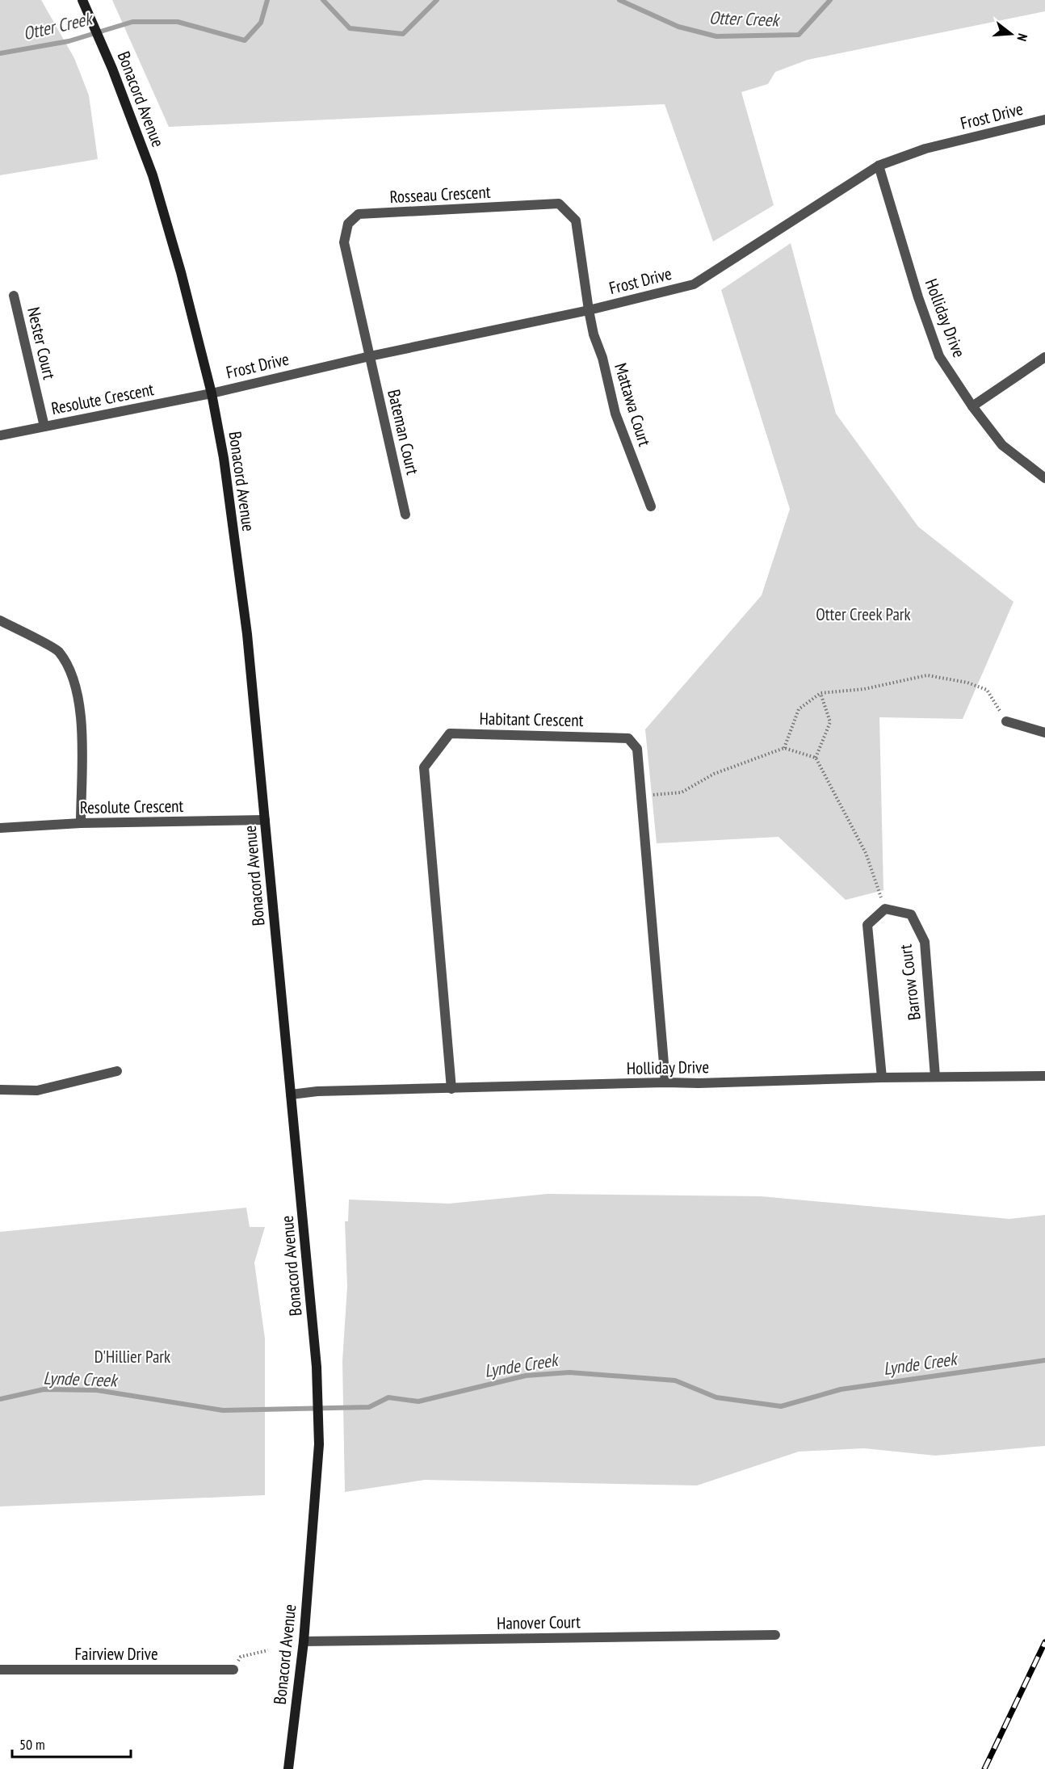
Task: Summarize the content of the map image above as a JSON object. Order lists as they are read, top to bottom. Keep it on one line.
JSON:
{"streets":{"street":["Bonacord Avenue","Frost Drive","Rosseau Crescent","Holliday Drive","Nester Court","Resolute Crescent","Mattawa Court","Bateman Court","Habitant Crescent","Barrow Court","Hanover Court","Fairview Drive"]},"crossings":[["Bonacord Avenue","Frost Drive"],["Bonacord Avenue","Holliday Drive"],["Bonacord Avenue","Resolute Crescent"],["Bonacord Avenue","Hanover Court"],["Frost Drive","Rosseau Crescent"],["Frost Drive","Holliday Drive"],["Frost Drive","Resolute Crescent"],["Frost Drive","Mattawa Court"],["Frost Drive","Bateman Court"],["Rosseau Crescent","Mattawa Court"],["Rosseau Crescent","Bateman Court"],["Holliday Drive","Habitant Crescent"],["Holliday Drive","Barrow Court"],["Nester Court","Resolute Crescent"]],"water":["Otter Creek","Lynde Creek"],"parks":["Otter Creek Park","D'Hillier Park"],"scale_bar":"50 m","north":"right"}
